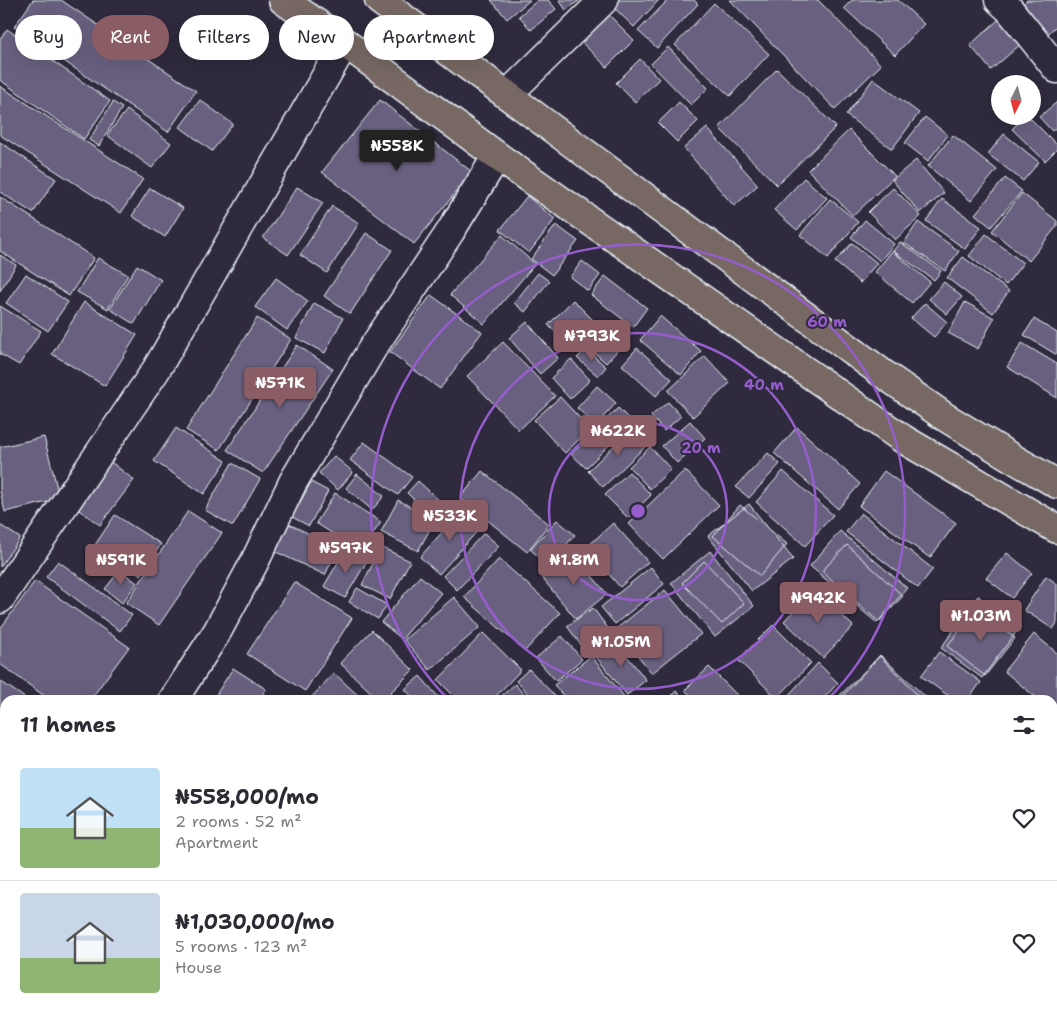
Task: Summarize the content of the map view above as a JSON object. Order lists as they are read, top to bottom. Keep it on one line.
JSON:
{"north":"bottom","page":{"chip":["Buy","Rent","Filters","New","Apartment"],"price":["₦558K","₦793K","₦571K","₦622K","₦533K","₦597K","₦591K","₦1.8M","₦942K","₦1.03M","₦1.05M"],"heading":"11 homes","list":[{"name":"₦558,000/mo","note":"2 rooms · 52 m² · Apartment"},{"name":"₦1,030,000/mo","note":"5 rooms · 123 m² · House"}]},"rings":["60 m","40 m","20 m"]}
